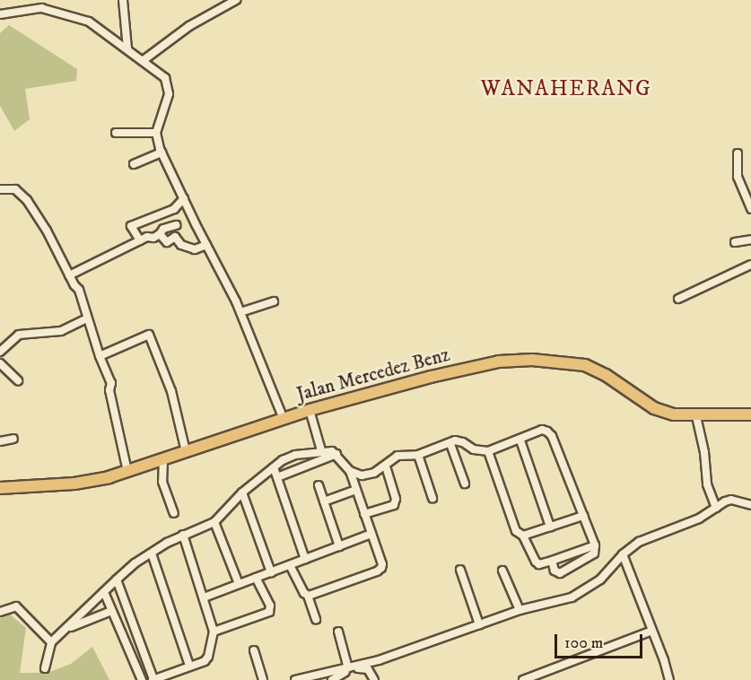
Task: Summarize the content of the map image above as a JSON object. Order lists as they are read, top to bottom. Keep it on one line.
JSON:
{"streets":{"main road":["Jalan Mercedez Benz"]},"districts":["WANAHERANG"],"scale_bar":"100 m"}
